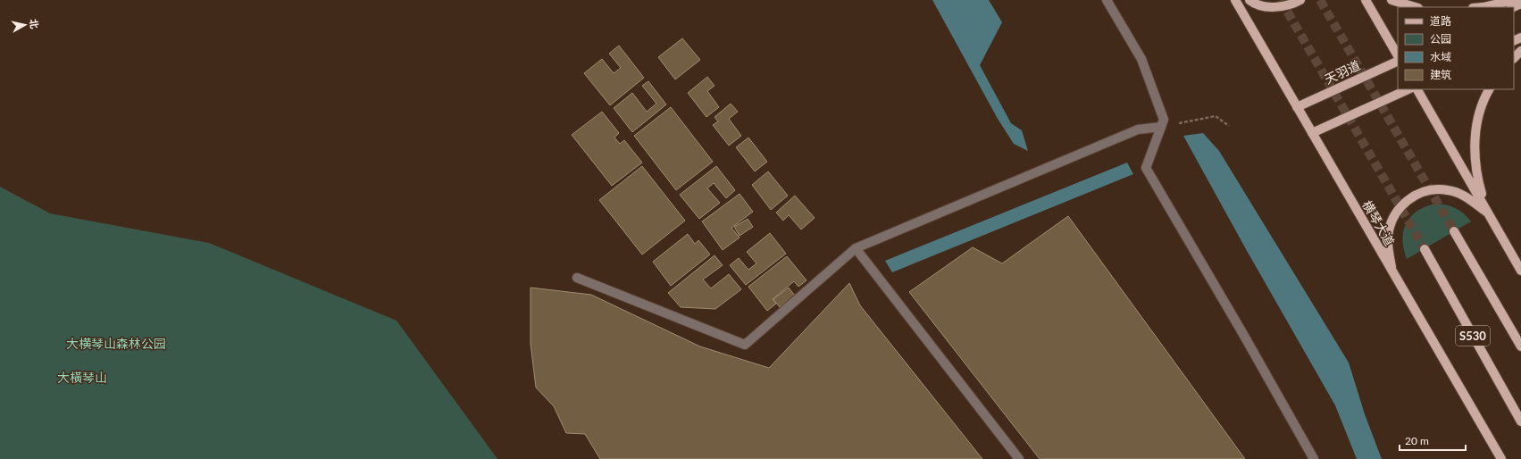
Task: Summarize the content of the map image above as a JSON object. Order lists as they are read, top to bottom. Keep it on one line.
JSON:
{"streets":{"main road":["天羽道","横琴大道","S530"]},"crossings":[["天羽道","横琴大道"]],"parks":["大横琴山森林公园","大橫琴山"],"legend":["道路","公园","水域","建筑"],"scale_bar":"20 m","north":"right"}
